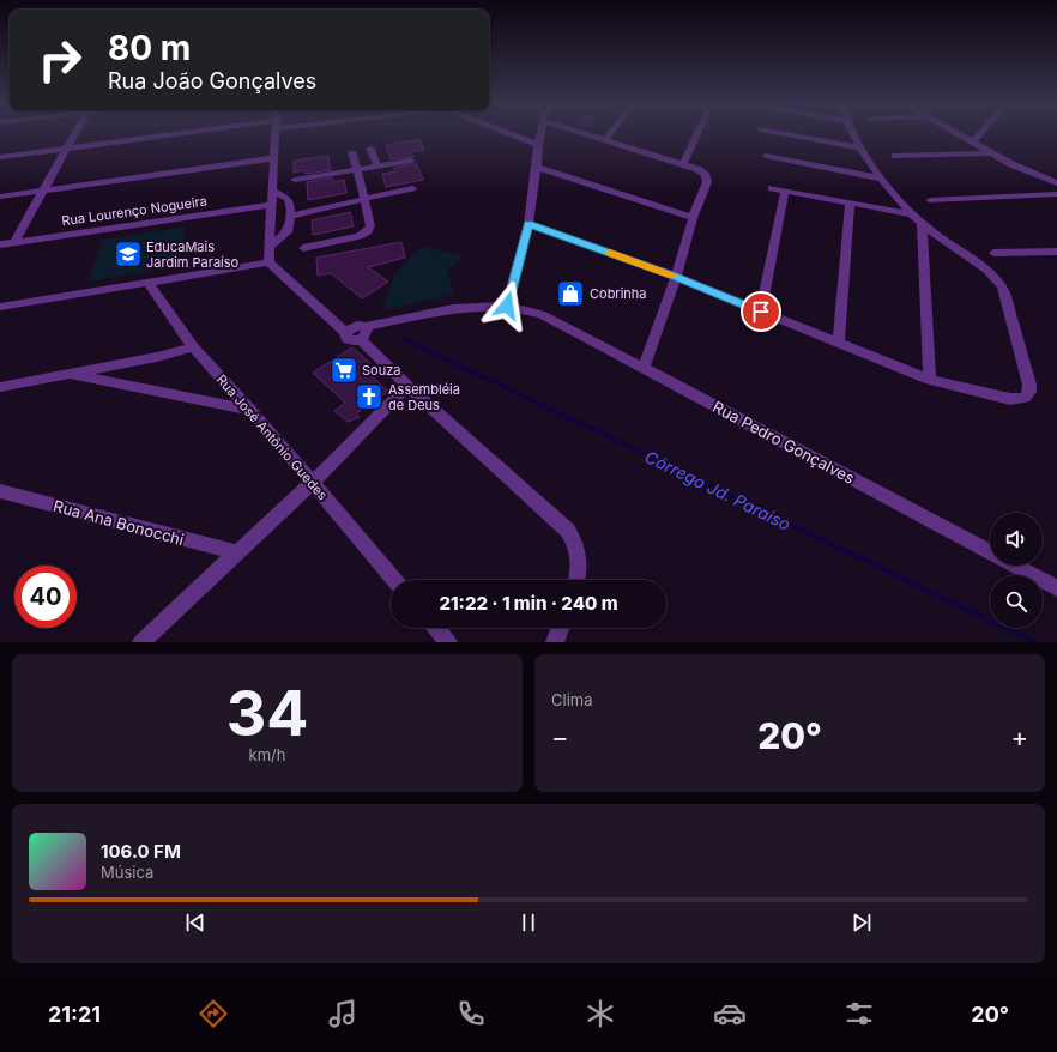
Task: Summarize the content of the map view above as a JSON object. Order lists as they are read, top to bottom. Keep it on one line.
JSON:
{"streets":{"street":["Rua Lourenço Nogueira","Rua José Antônio Guedes","Rua Pedro Gonçalves","Rua Ana Bonocchi"]},"water":["Córrego Jd. Paraiso"],"places":{"school or university":["EducaMais Jardim Paraíso"],"shop":["Cobrinha"],"supermarket":["Souza"],"church":["Assembléia de Deus"]},"page":{"turn":["80 m","Rua João Gonçalves"],"limit":"40","trip":"21:22 · 1 min · 240 m","tile":[["34","km/h"],"Clima"],"heat":["−","20°","+"],"song":["106.0 FM","Música"],"tabs":["21:21","20°"]}}
